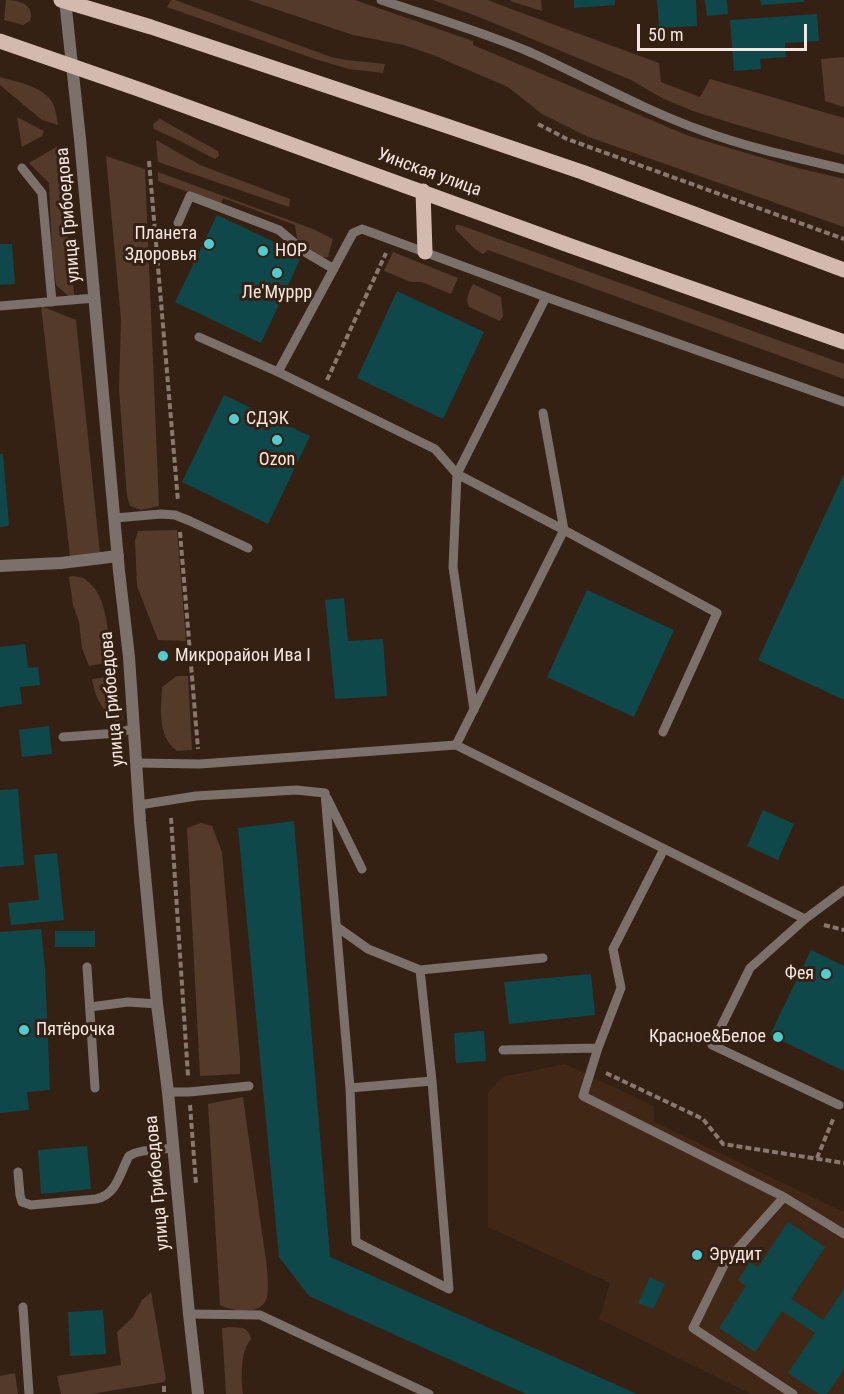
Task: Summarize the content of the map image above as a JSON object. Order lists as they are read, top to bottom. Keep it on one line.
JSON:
{"streets":{"main road":["Уинская улица"],"street":["улица Грибоедова"]},"crossings":[["Уинская улица","улица Грибоедова"]],"places":["Планета Здоровья","HOP","Ле'Муррр","СДЭК","Ozon","Микрорайон Ива I","Фея","Пятёрочка","Красное&Белое","Эрудит"],"scale_bar":"50 m"}
